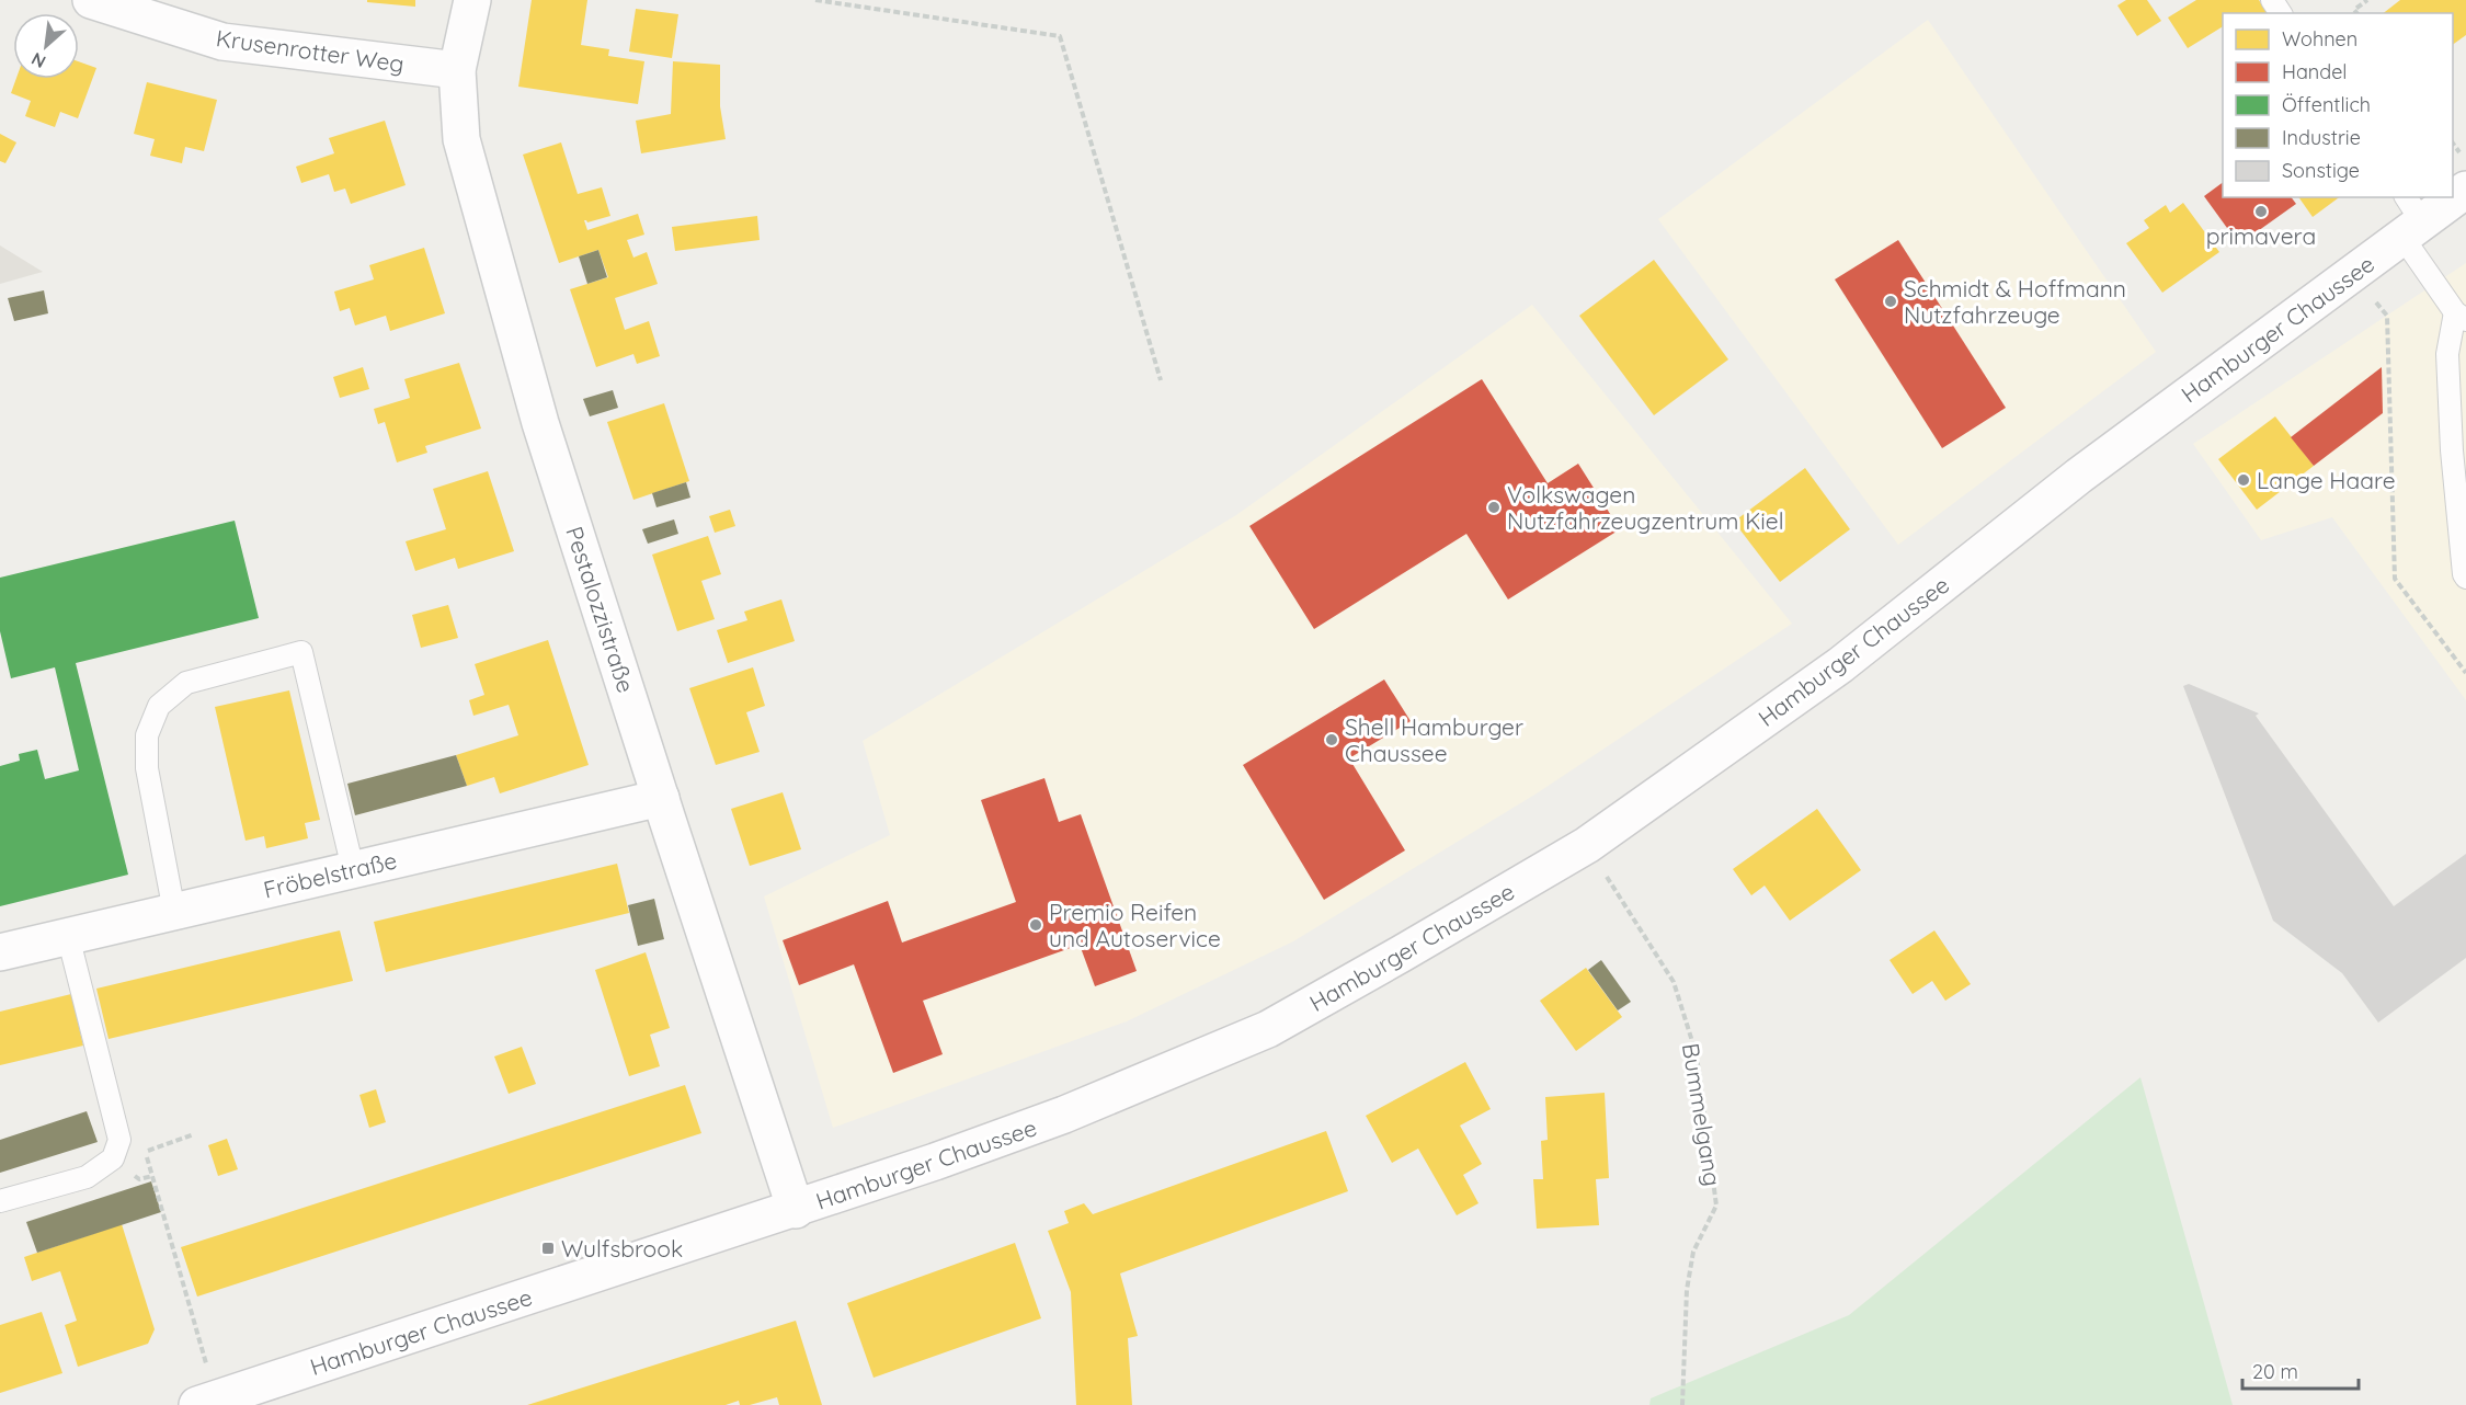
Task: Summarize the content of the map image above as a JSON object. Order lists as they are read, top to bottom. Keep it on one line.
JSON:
{"streets":{"main road":["Krusenrotter Weg","Hamburger Chaussee","Pestalozzistraße","Fröbelstraße"],"path":["Bummelgang"]},"crossings":[["Krusenrotter Weg","Pestalozzistraße"],["Hamburger Chaussee","Pestalozzistraße"],["Hamburger Chaussee","Bummelgang"],["Pestalozzistraße","Fröbelstraße"]],"places":{"other":["primavera","Schmidt & Hoffmann Nutzfahrzeuge","Lange Haare","Volkswagen Nutzfahrzeugzentrum Kiel","Shell Hamburger Chaussee","Premio Reifen und Autoservice"],"transit":["Wulfsbrook"]},"legend":["Wohnen","Handel","Öffentlich","Industrie","Sonstige"],"scale_bar":"20 m","north":"bottom left"}
